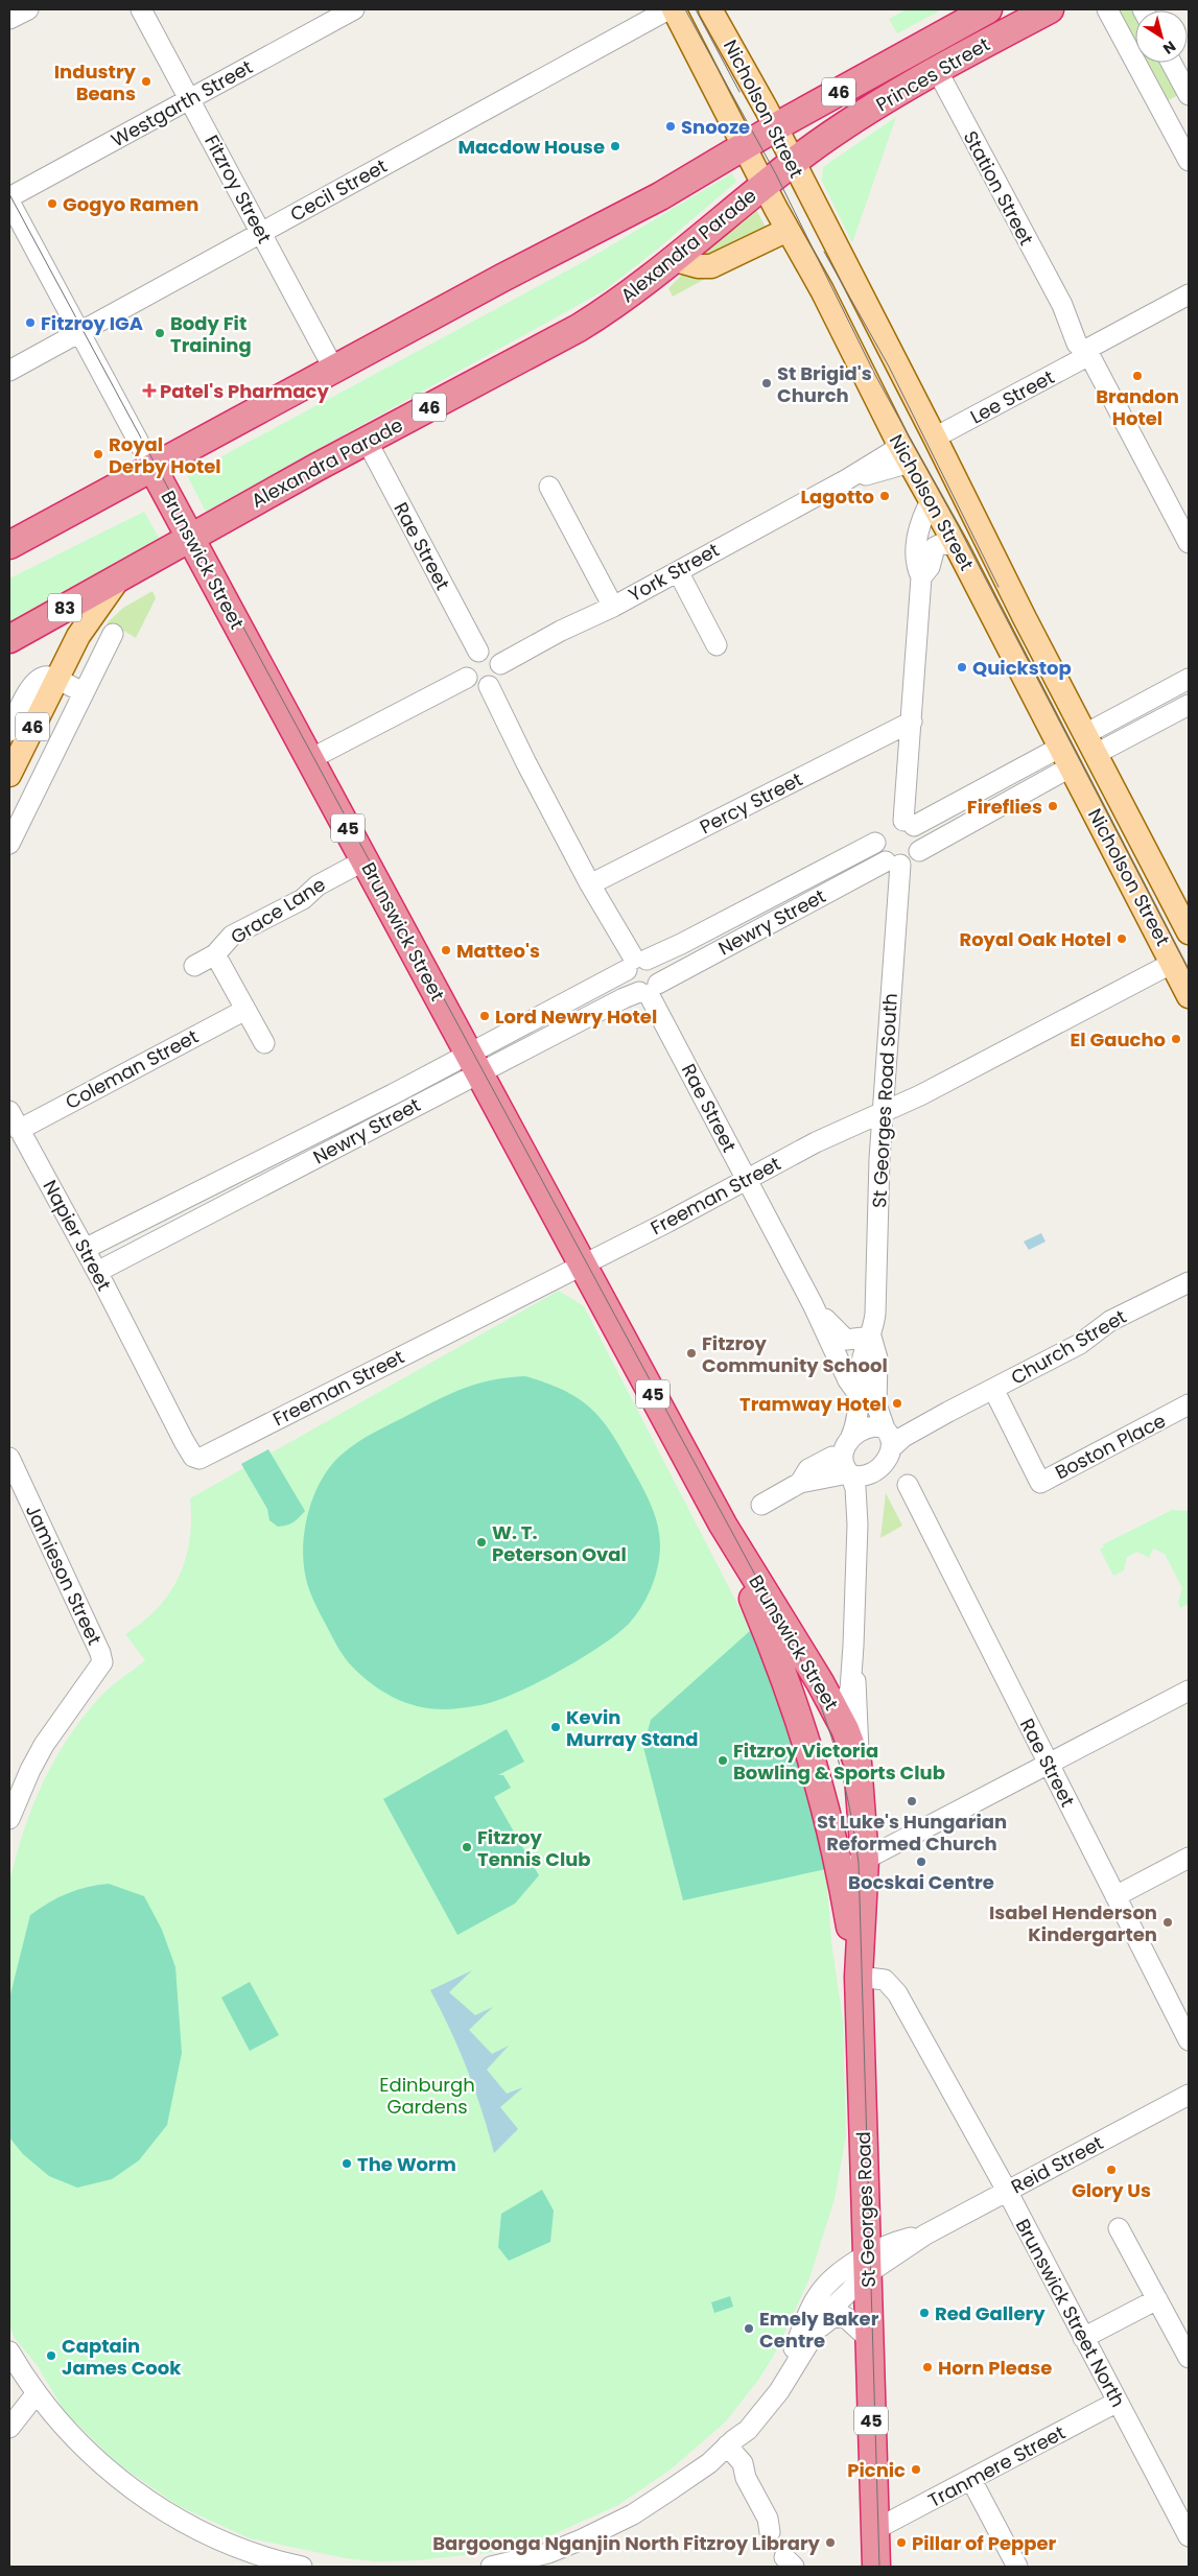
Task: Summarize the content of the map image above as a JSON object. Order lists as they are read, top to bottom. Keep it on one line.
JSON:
{"streets":{"highway":["Princes Street","46","Alexandra Parade","Brunswick Street","83","45","St Georges Road"],"main road":["Nicholson Street"],"street":["Westgarth Street","Station Street","Fitzroy Street","Cecil Street","Lee Street","Rae Street","York Street","Percy Street","Grace Lane","Newry Street","Coleman Street","St Georges Road South","Freeman Street","Napier Street","Church Street","Boston Place","Jamieson Street","Reid Street","Brunswick Street North","Tranmere Street"]},"crossings":[["Princes Street","46"],["Princes Street","Nicholson Street"],["Princes Street","Station Street"],["46","Nicholson Street"],["46","Fitzroy Street"],["46","Alexandra Parade"],["46","Brunswick Street"],["Westgarth Street","Fitzroy Street"],["Westgarth Street","Brunswick Street"],["Nicholson Street","Alexandra Parade"],["Nicholson Street","Lee Street"],["Nicholson Street","York Street"],["Nicholson Street","Freeman Street"],["Station Street","Lee Street"],["Fitzroy Street","Cecil Street"],["Cecil Street","Brunswick Street"],["Alexandra Parade","Rae Street"],["Alexandra Parade","Brunswick Street"],["Rae Street","York Street"],["Rae Street","Newry Street"],["Rae Street","St Georges Road South"],["Rae Street","Freeman Street"],["Brunswick Street","Grace Lane"],["Brunswick Street","Newry Street"],["Brunswick Street","Freeman Street"],["Brunswick Street","St Georges Road"],["Newry Street","St Georges Road South"],["Newry Street","Napier Street"],["Coleman Street","Napier Street"],["St Georges Road South","Freeman Street"],["St Georges Road South","Church Street"],["Freeman Street","Napier Street"],["Church Street","Boston Place"],["Reid Street","St Georges Road"],["Reid Street","Brunswick Street North"],["St Georges Road","Brunswick Street North"],["St Georges Road","Tranmere Street"],["Brunswick Street North","Tranmere Street"]],"parks":["Edinburgh Gardens"],"places":{"other":["Industry Beans","Snooze","Macdow House","Gogyo Ramen","Fitzroy IGA","Body Fit Training","Brandon Hotel","St Brigid's Church","Royal Derby Hotel","Lagotto","Quickstop","Fireflies","Royal Oak Hotel","Matteo's","Lord Newry Hotel","El Gaucho","Fitzroy Community School","Tramway Hotel","W. T. Peterson Oval","Kevin Murray Stand","Fitzroy Victoria Bowling & Sports Club","St Luke's Hungarian Reformed Church","Fitzroy Tennis Club","Bocskai Centre","Isabel Henderson Kindergarten","The Worm","Glory Us","Red Gallery","Emely Baker Centre","Captain James Cook","Horn Please","Picnic","Bargoonga Nganjin North Fitzroy Library","Pillar of Pepper"],"health":["Patel's Pharmacy"]},"north":"bottom right"}
